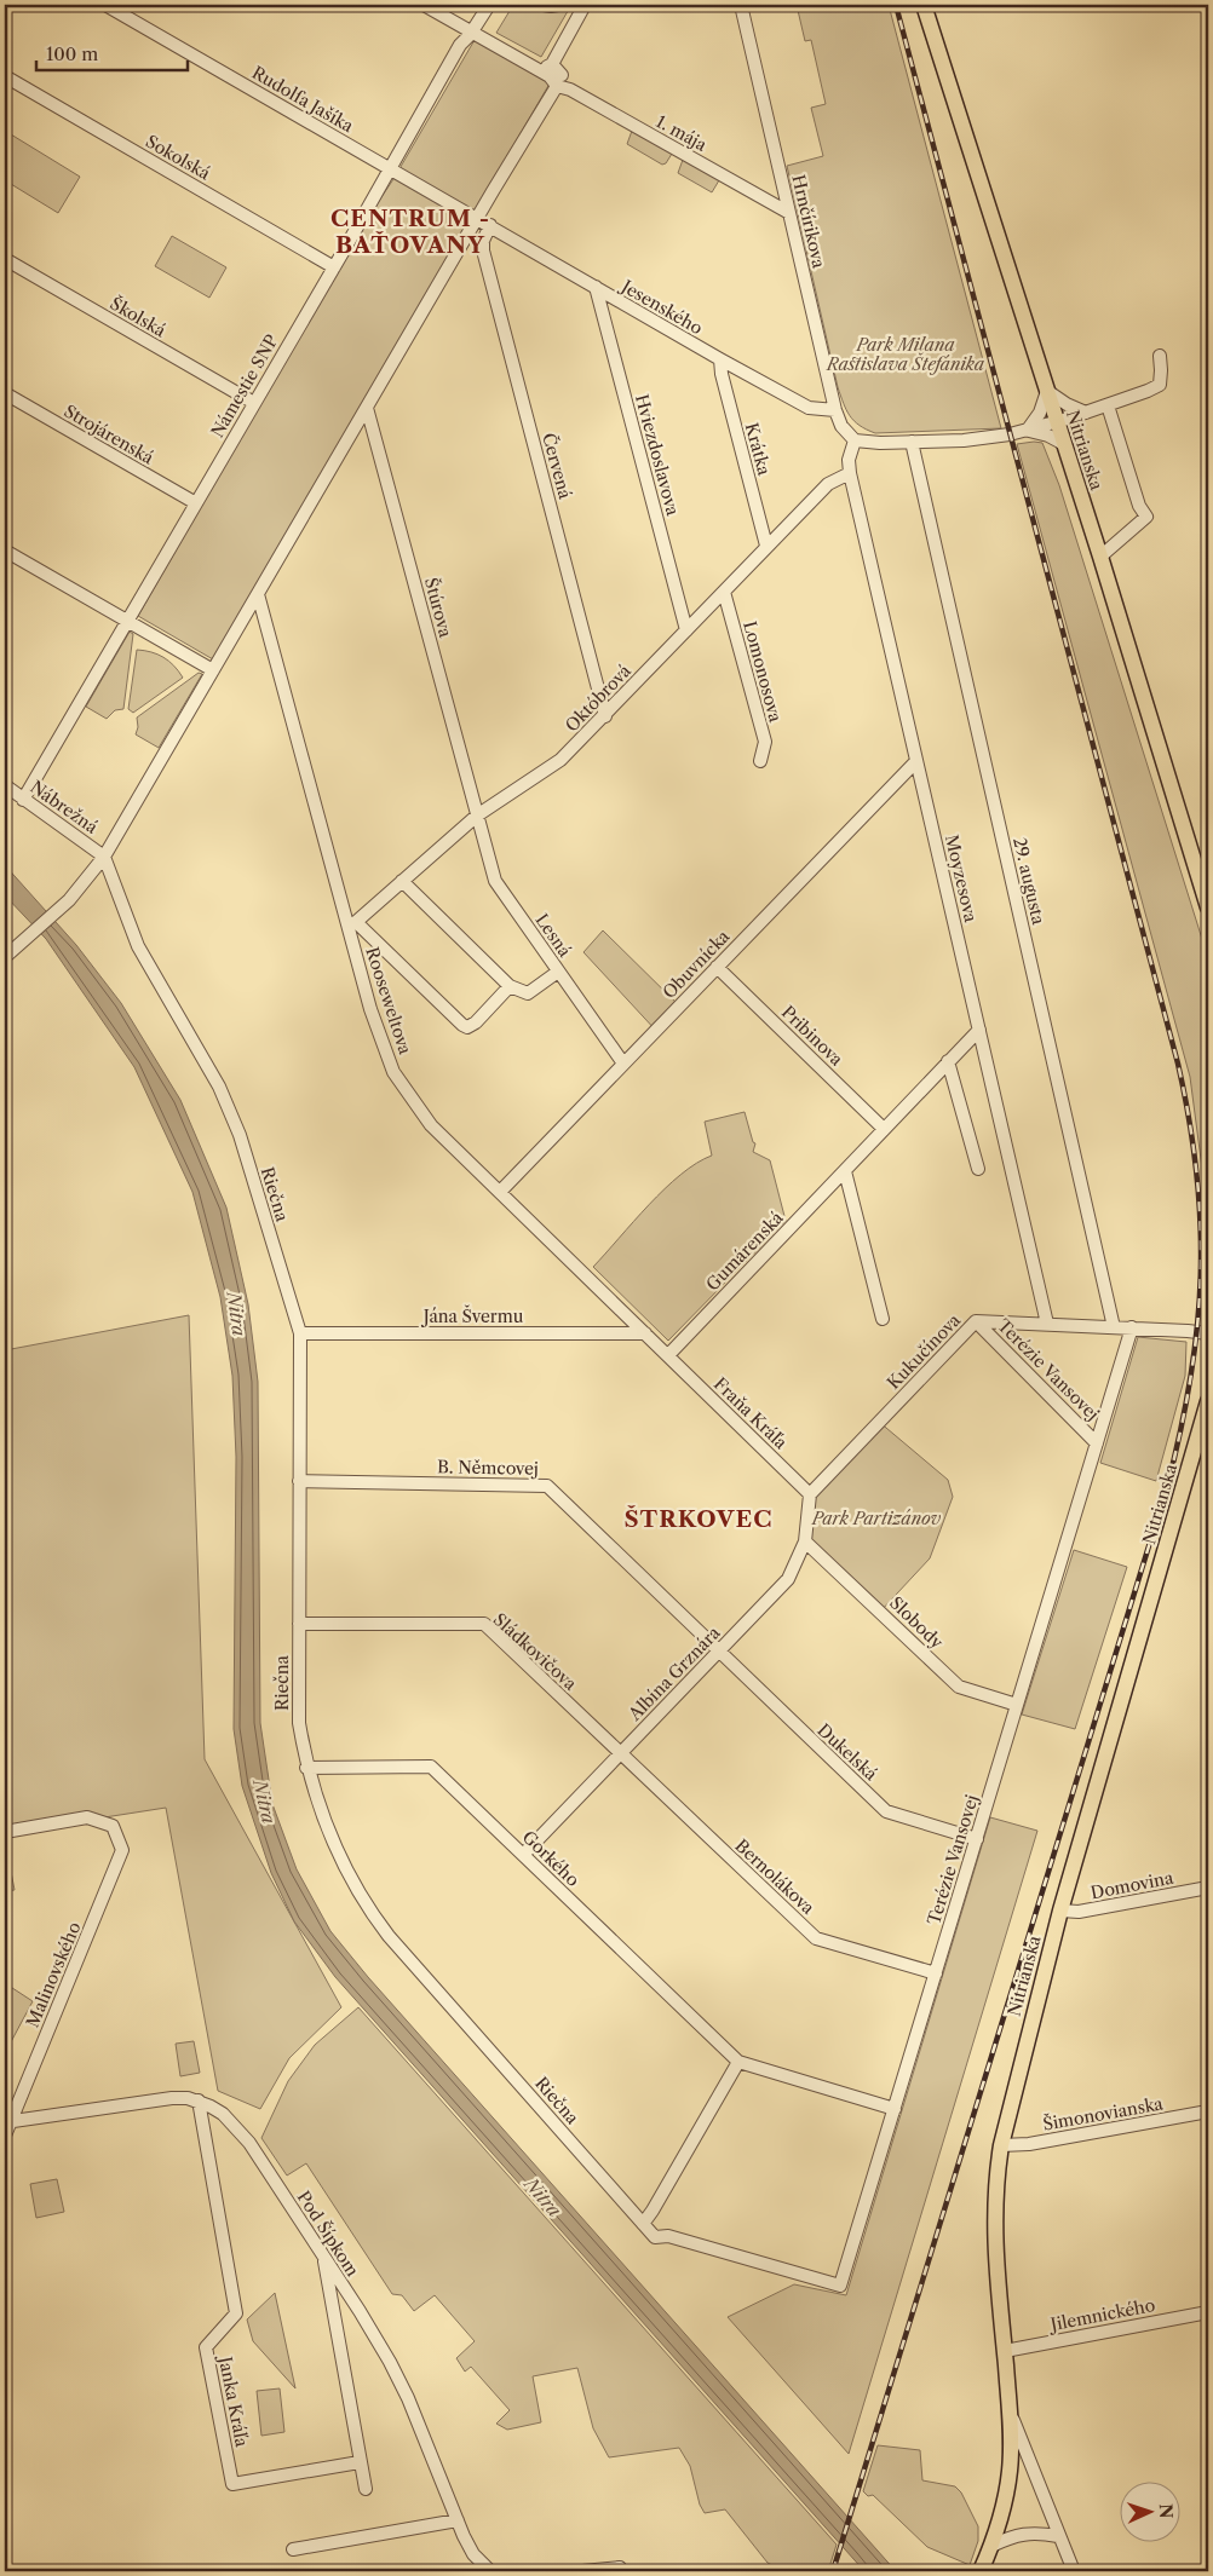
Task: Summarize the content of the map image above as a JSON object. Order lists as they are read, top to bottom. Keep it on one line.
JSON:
{"streets":{"main road":["Nitrianska"],"street":["Rudolfa Jašíka","1. mája","Sokolská","Hrnčírikova","Jesenského","Školská","Námestie SNP","Strojárenská","Krátka","Hviezdoslavova","Červená","Štúrova","Lomonosova","Októbrová","Nábrežná","Moyzesova","29. augusta","Lesná","Obuvnícka","Rooseweltova","Pribinova","Riečna","Gumárenská","Jána Švermu","Kukučínova","Terézie Vansovej","Fraňa Kráľa","B. Němcovej","Slobody","Sládkovičova","Albína Grznára","Dukelská","Gorkého","Bernolákova","Domovina","Malinovského","Šimonovianska","Pod Šípkom","Jilemnického","Janka Kráľa"]},"crossings":[["Rudolfa Jašíka","Námestie SNP"],["1. mája","Hrnčírikova"],["Sokolská","Námestie SNP"],["Hrnčírikova","Jesenského"],["Hrnčírikova","Moyzesova"],["Jesenského","Krátka"],["Jesenského","Hviezdoslavova"],["Jesenského","Červená"],["Školská","Námestie SNP"],["Námestie SNP","Strojárenská"],["Námestie SNP","Nábrežná"],["Krátka","Októbrová"],["Nitrianska","Domovina"],["Nitrianska","Šimonovianska"],["Nitrianska","Jilemnického"],["Hviezdoslavova","Októbrová"],["Červená","Októbrová"],["Štúrova","Októbrová"],["Štúrova","Lesná"],["Lomonosova","Októbrová"],["Októbrová","Moyzesova"],["Októbrová","Lesná"],["Októbrová","Rooseweltova"],["Nábrežná","Riečna"],["Moyzesova","Obuvnícka"],["Moyzesova","Gumárenská"],["Moyzesova","Kukučínova"],["29. augusta","Kukučínova"],["Lesná","Obuvnícka"],["Obuvnícka","Rooseweltova"],["Obuvnícka","Pribinova"],["Rooseweltova","Gumárenská"],["Rooseweltova","Jána Švermu"],["Rooseweltova","Fraňa Kráľa"],["Pribinova","Gumárenská"],["Riečna","Jána Švermu"],["Riečna","Terézie Vansovej"],["Riečna","B. Němcovej"],["Riečna","Sládkovičova"],["Riečna","Gorkého"],["Gumárenská","Fraňa Kráľa"],["Kukučínova","Terézie Vansovej"],["Kukučínova","Fraňa Kráľa"],["Kukučínova","Albína Grznára"],["Terézie Vansovej","Slobody"],["Terézie Vansovej","Dukelská"],["Terézie Vansovej","Gorkého"],["Terézie Vansovej","Bernolákova"],["Fraňa Kráľa","Albína Grznára"],["B. Němcovej","Albína Grznára"],["B. Němcovej","Dukelská"],["Slobody","Albína Grznára"],["Sládkovičova","Albína Grznára"],["Sládkovičova","Bernolákova"],["Albína Grznára","Dukelská"],["Albína Grznára","Gorkého"],["Albína Grznára","Bernolákova"],["Malinovského","Pod Šípkom"],["Pod Šípkom","Janka Kráľa"]],"districts":["CENTRUM - BAŤOVANY","ŠTRKOVEC"],"water":["Nitra"],"parks":["Park Milana Rastislava Štefánika","Park Partizánov"],"scale_bar":"100 m","north":"right"}
